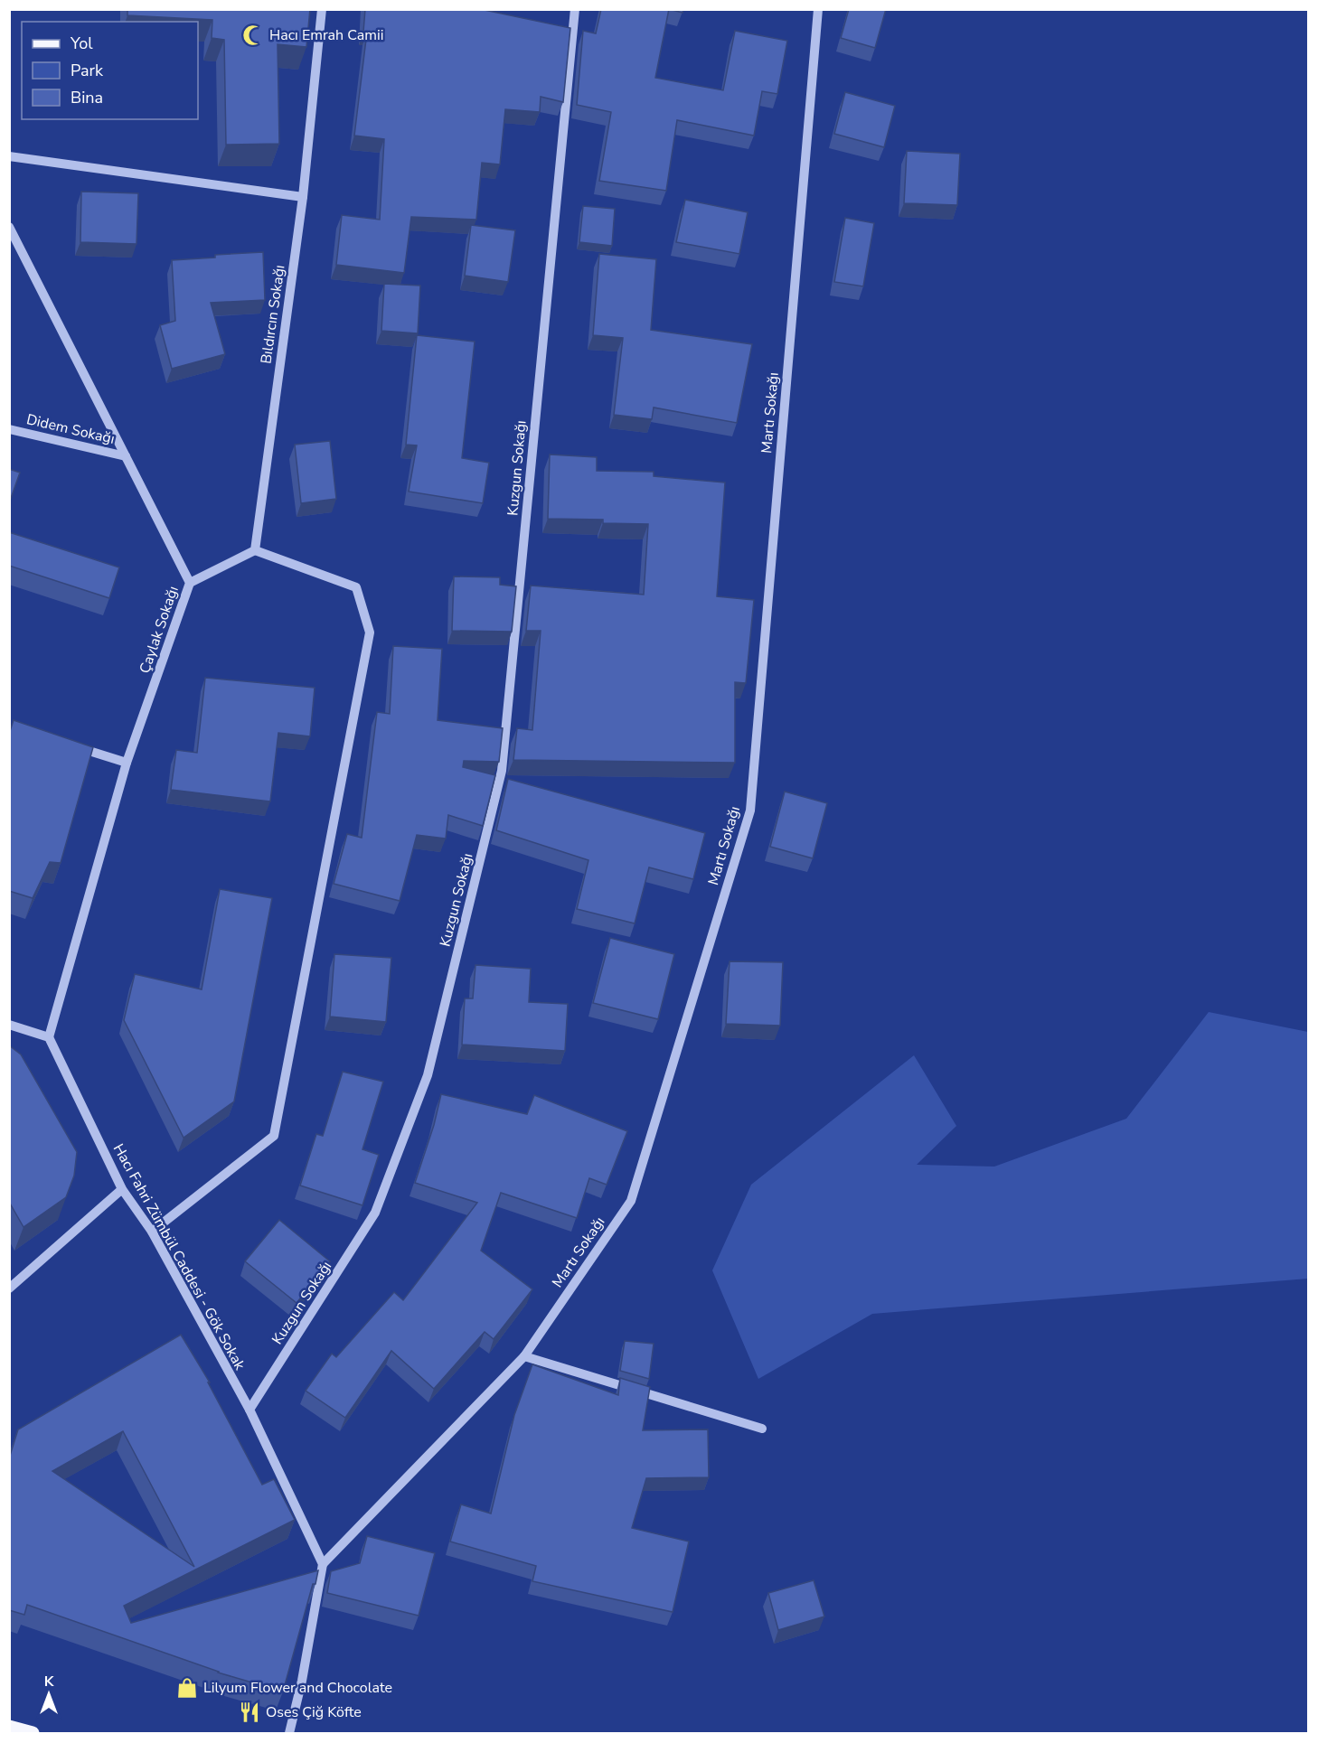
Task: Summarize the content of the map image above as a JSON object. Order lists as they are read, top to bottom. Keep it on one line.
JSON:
{"streets":{"street":["Bıldırcın Sokağı","Martı Sokağı","Didem Sokağı","Kuzgun Sokağı","Çaylak Sokağı","Hacı Fahri Zümbül Caddesi - Gök Sokak"]},"crossings":[["Didem Sokağı","Çaylak Sokağı"],["Kuzgun Sokağı","Hacı Fahri Zümbül Caddesi - Gök Sokak"],["Çaylak Sokağı","Hacı Fahri Zümbül Caddesi - Gök Sokak"]],"places":{"mosque":["Hacı Emrah Camii"],"shop":["Lilyum Flower and Chocolate"],"restaurant":["Oses Çiğ Köfte"]},"legend":["Yol","Park","Bina"],"north":"top"}
